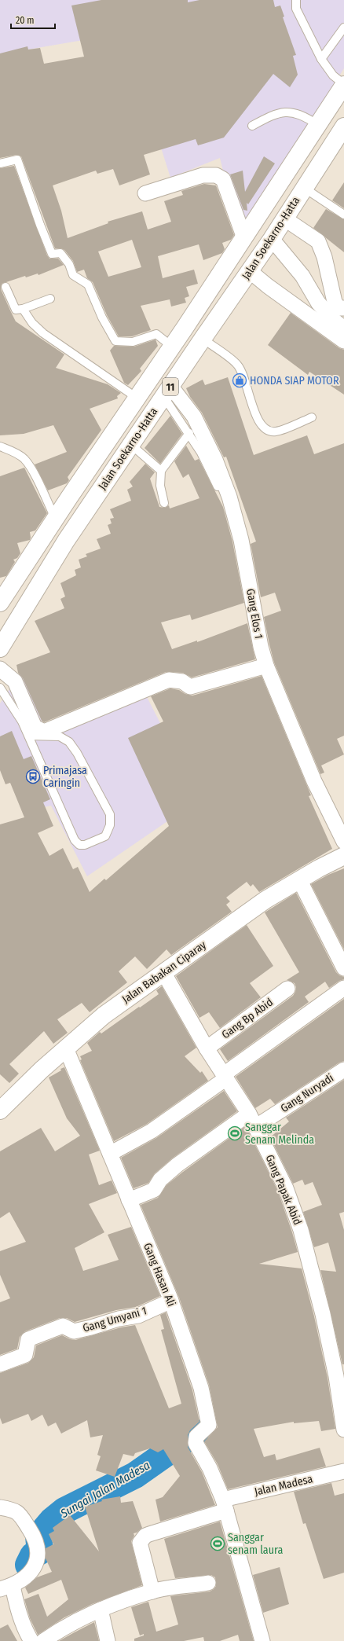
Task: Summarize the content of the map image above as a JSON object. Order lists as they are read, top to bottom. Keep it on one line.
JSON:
{"streets":{"main road":["Jalan Soekarno-Hatta","11","Jalan Babakan Ciparay"],"street":["Gang Elos 1","Gang Bp Abid","Gang Nuryadi","Gang Papak Abid","Gang Hasan Ali","Gang Umyani 1","Jalan Madesa"]},"crossings":[["Jalan Soekarno-Hatta","Gang Elos 1"],["Gang Elos 1","Jalan Babakan Ciparay"],["Jalan Babakan Ciparay","Gang Papak Abid"],["Jalan Babakan Ciparay","Gang Hasan Ali"],["Gang Bp Abid","Gang Papak Abid"],["Gang Nuryadi","Gang Papak Abid"],["Gang Hasan Ali","Gang Umyani 1"],["Gang Hasan Ali","Jalan Madesa"]],"water":["Sungai Jalan Madesa"],"places":{"shop":["HONDA SIAP MOTOR"],"bus stop":["Primajasa Caringin"],"sports":["Sanggar Senam Melinda","Sanggar senam laura"]},"scale_bar":"20 m"}
